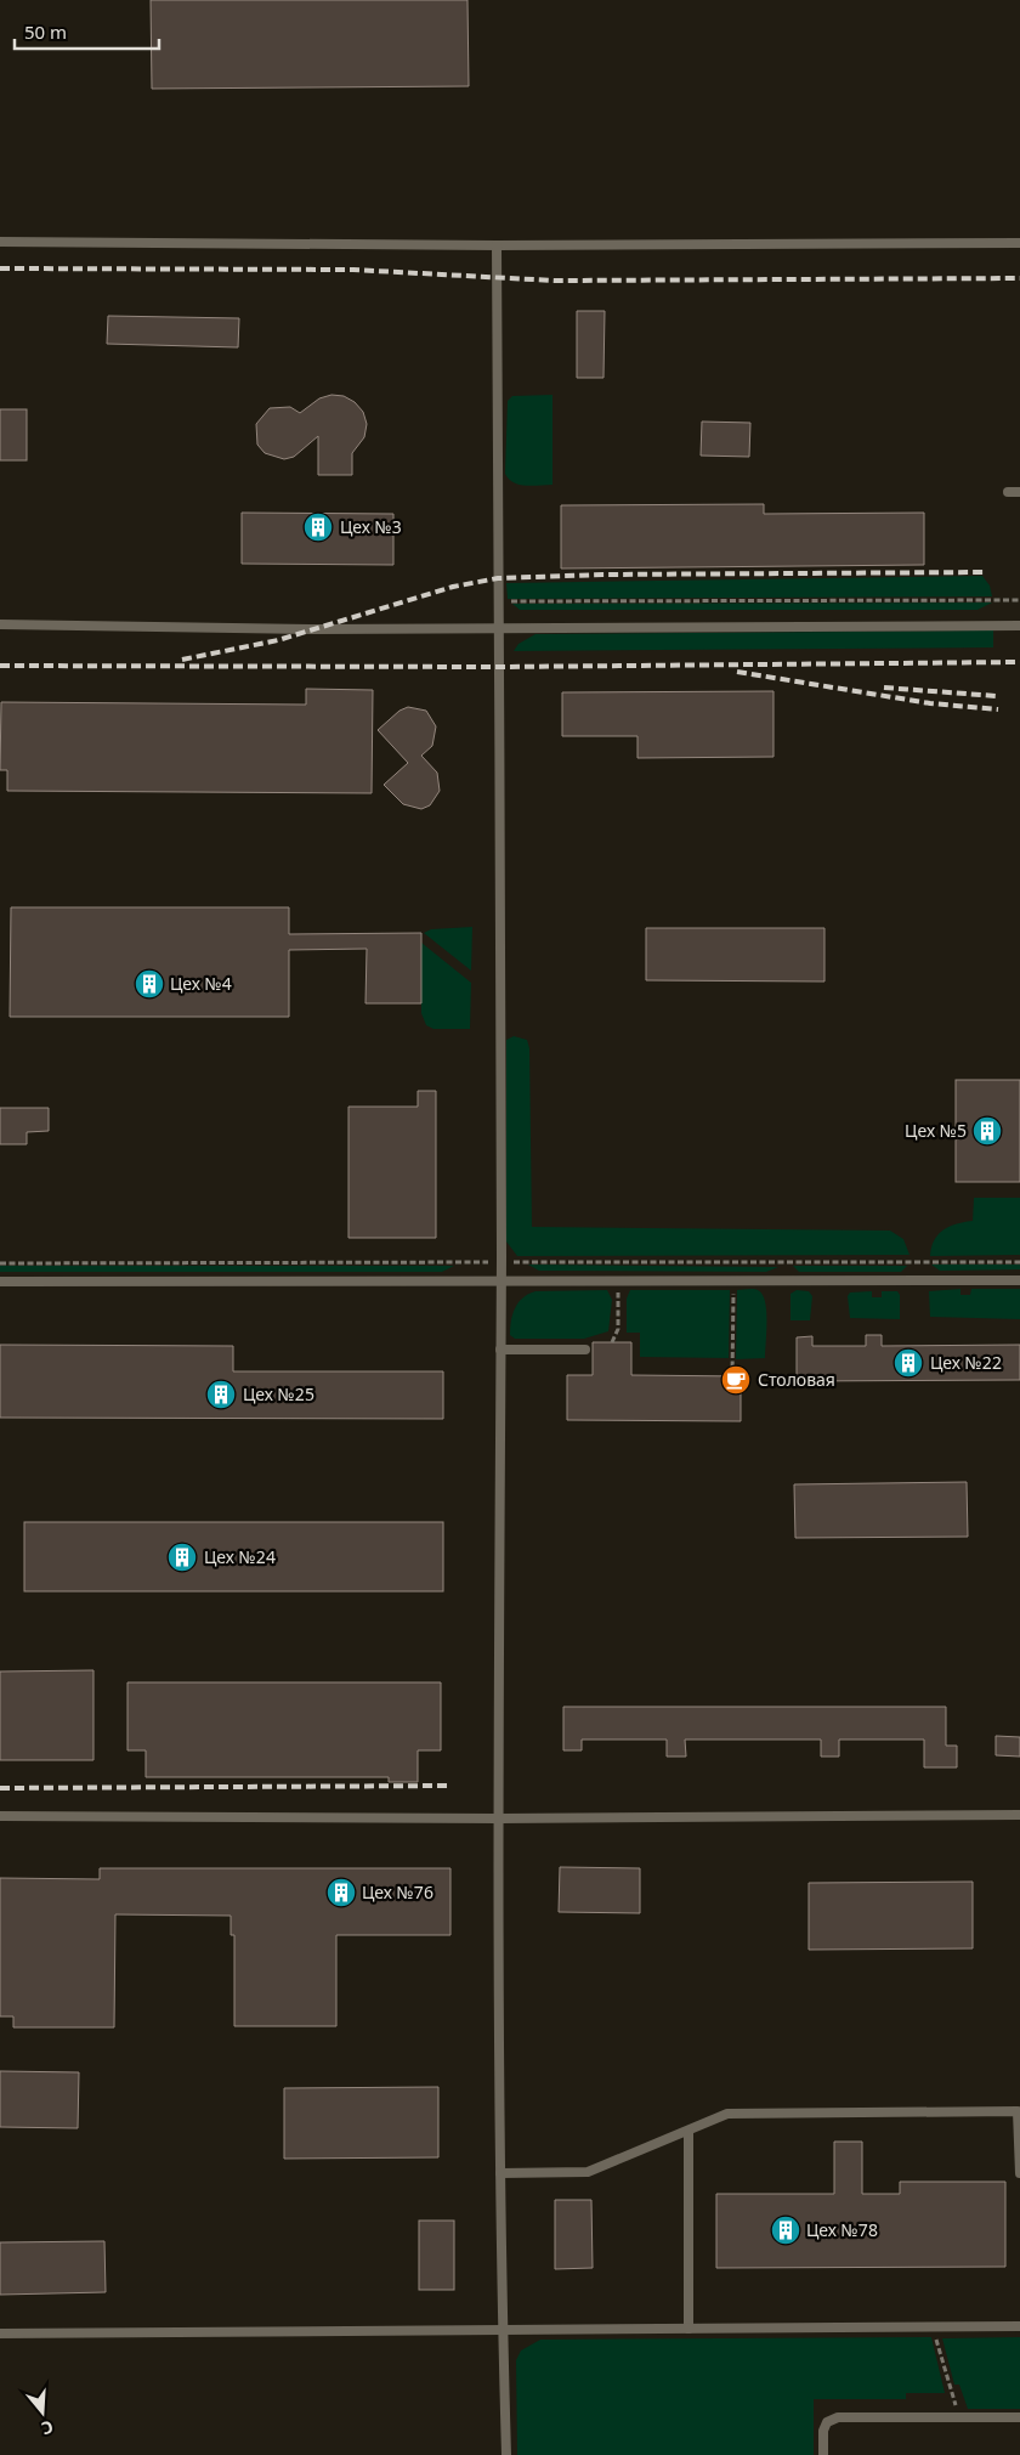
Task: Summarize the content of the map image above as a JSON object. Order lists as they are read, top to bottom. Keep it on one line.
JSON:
{"places":{"building":["Цех №3","Цех №4","Цех №5","Цех №22","Цех №25","Цех №24","Цех №76","Цех №78"],"cafe":["Столовая"]},"scale_bar":"50 m","north":"bottom"}
